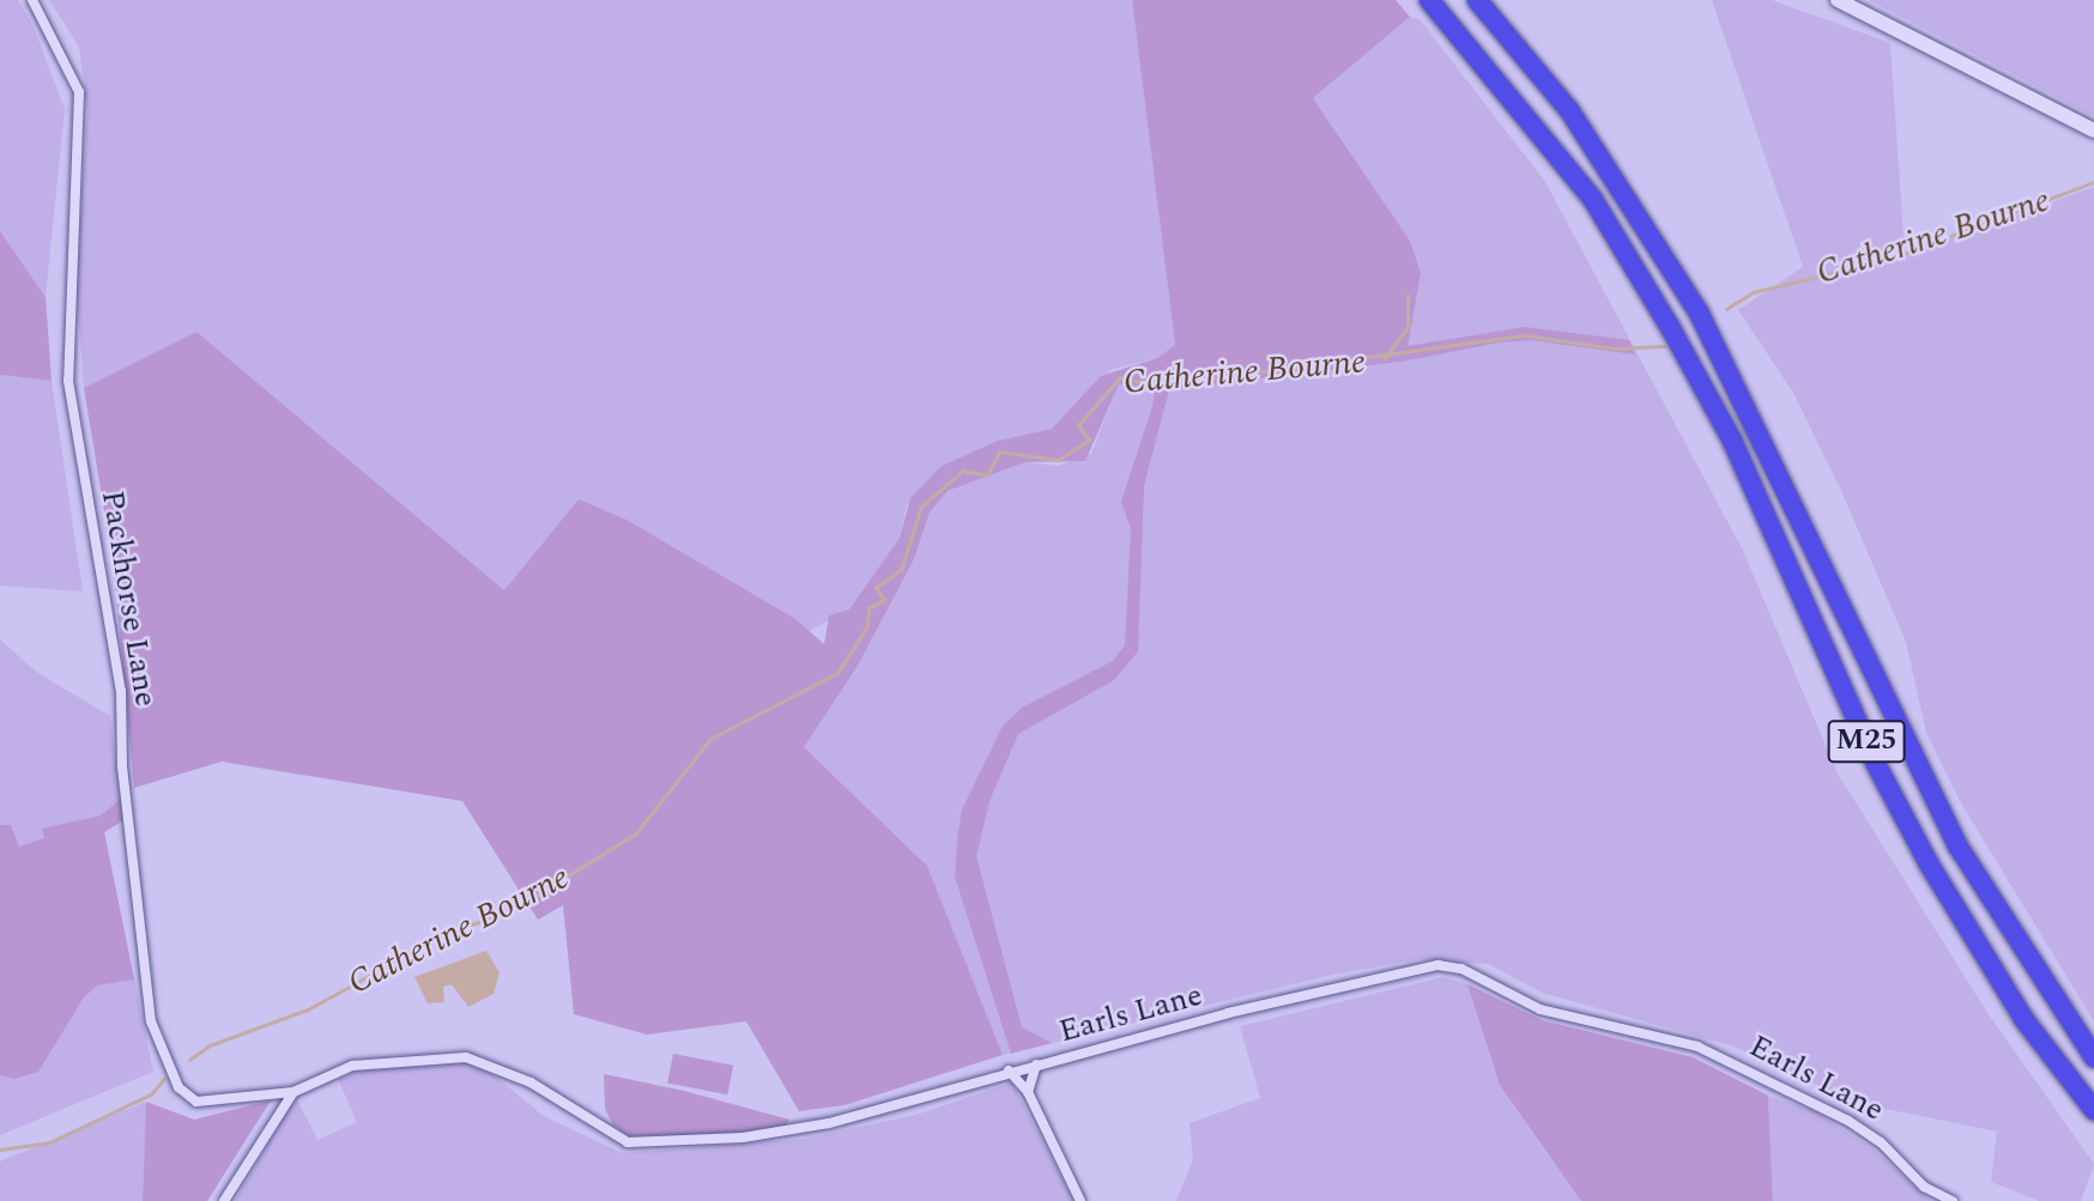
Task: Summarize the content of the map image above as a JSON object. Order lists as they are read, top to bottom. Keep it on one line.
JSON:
{"streets":{"highway":["M25"],"street":["Packhorse Lane","Earls Lane"]},"crossings":[["Packhorse Lane","Earls Lane"]],"water":["Catherine Bourne"]}
